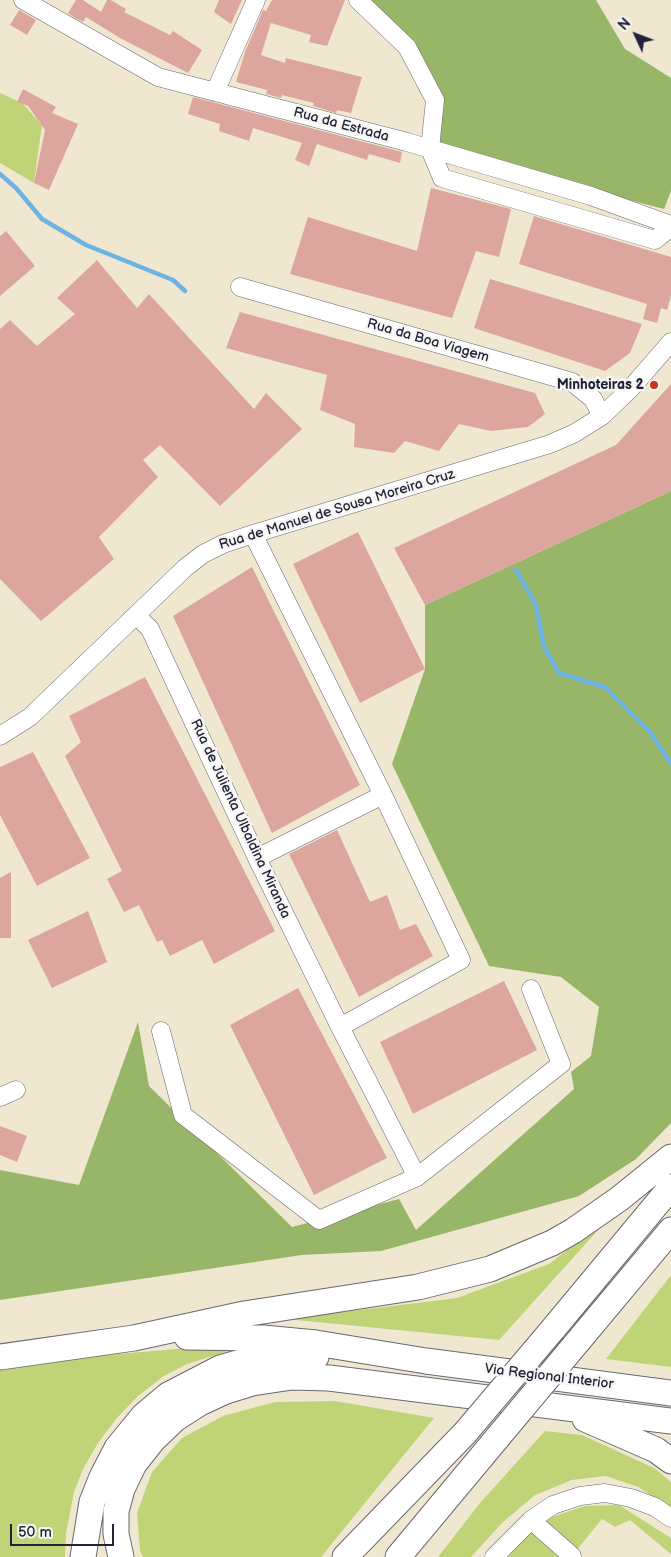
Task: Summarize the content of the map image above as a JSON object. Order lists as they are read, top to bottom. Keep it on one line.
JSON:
{"streets":{"highway":["Via Regional Interior"],"street":["Rua da Estrada","Rua da Boa Viagem","Rua de Manuel de Sousa Moreira Cruz","Rua de Julienta Ulbaldina Miranda"]},"crossings":[["Rua da Boa Viagem","Rua de Manuel de Sousa Moreira Cruz"],["Rua de Manuel de Sousa Moreira Cruz","Rua de Julienta Ulbaldina Miranda"]],"places":["Minhoteiras 2"],"scale_bar":"50 m","north":"top left"}
